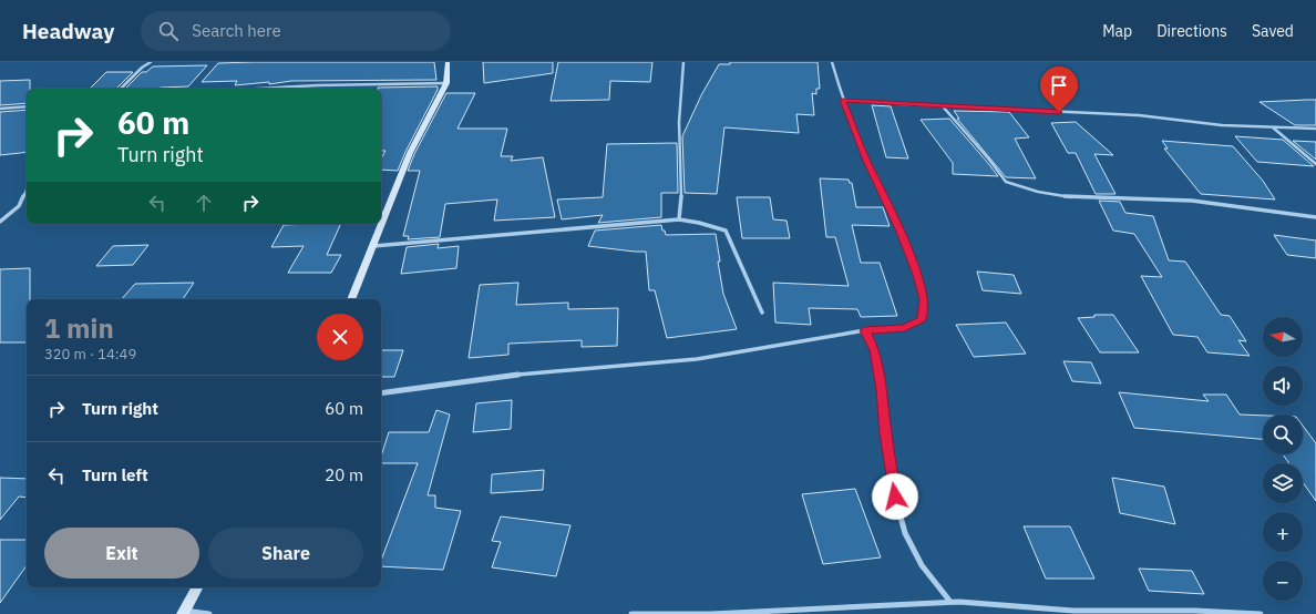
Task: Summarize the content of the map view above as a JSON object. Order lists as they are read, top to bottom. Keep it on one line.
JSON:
{"north":"left","page":{"header":"Headway","search":"Search here","nav":["Map","Directions","Saved"],"turn":["60 m","Turn right"],"heading":["1 min","320 m · 14:49"],"map_buttons":["+","−"],"list":[{"name":"Turn right","value":"60 m"},{"name":"Turn left","value":"20 m"}],"buttons":["Exit","Share"]}}
